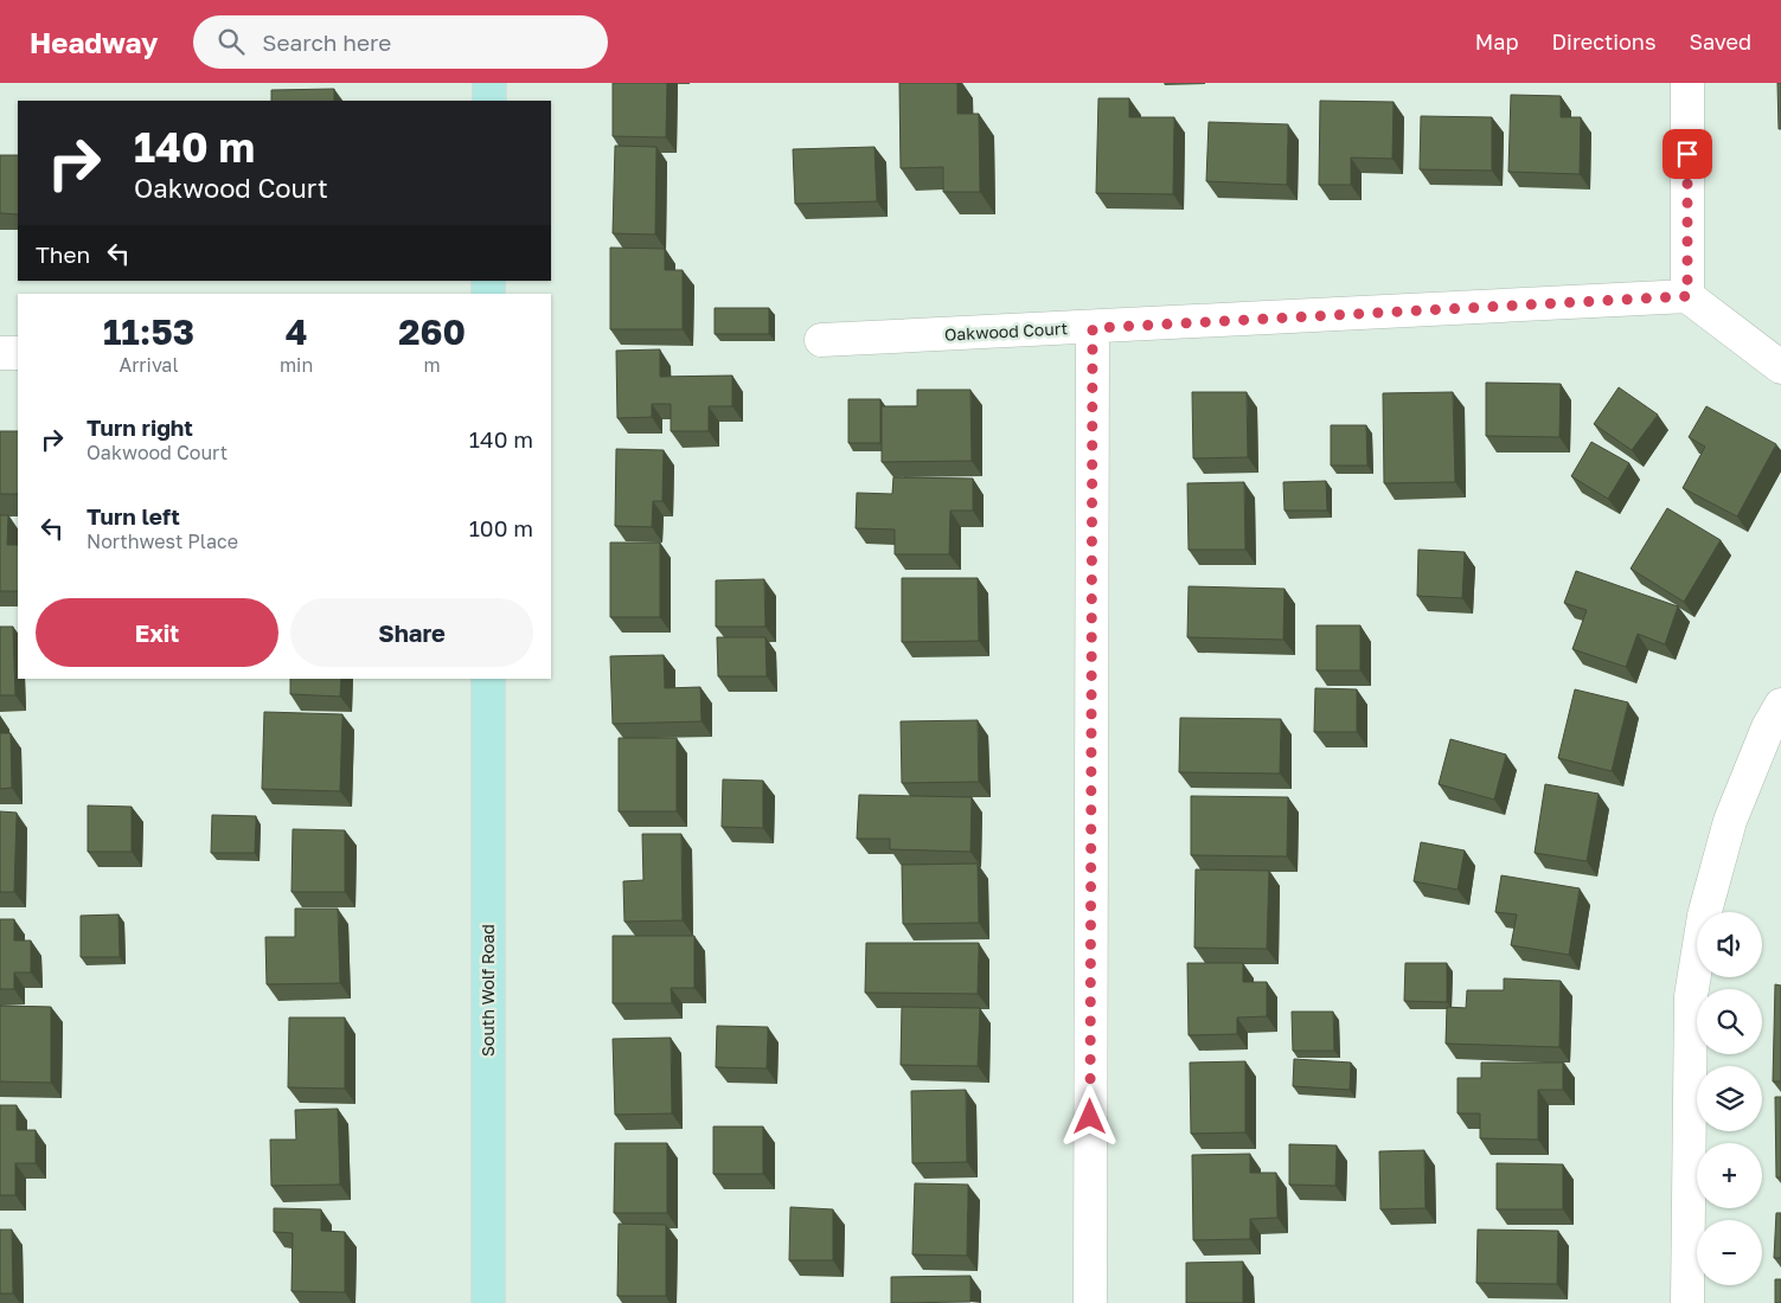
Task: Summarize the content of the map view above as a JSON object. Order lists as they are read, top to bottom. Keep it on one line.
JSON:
{"streets":{"main road":["South Wolf Road"],"street":["Oakwood Court"]},"page":{"header":"Headway","search":"Search here","nav":["Map","Directions","Saved"],"turn":["140 m","Oakwood Court"],"then":"Then","eta":["11:53","Arrival","4","min","260","m"],"list":[{"name":"Turn right","note":"Oakwood Court","value":"140 m"},{"name":"Turn left","note":"Northwest Place","value":"100 m"}],"buttons":["Exit","Share"],"map_buttons":["+","−"]}}
